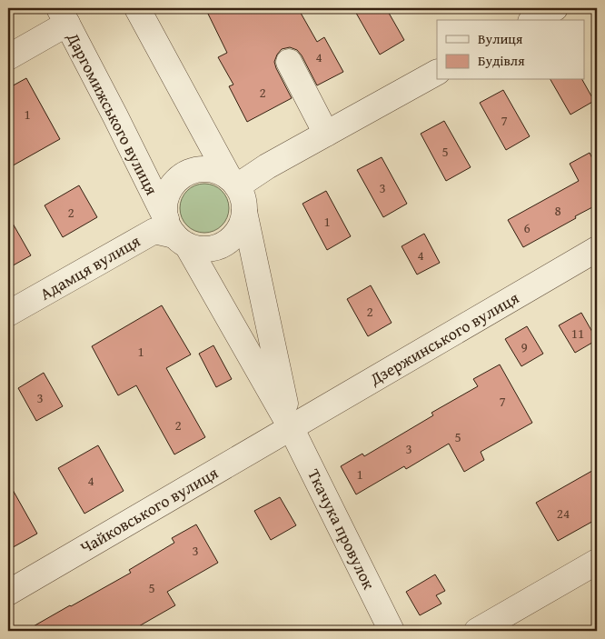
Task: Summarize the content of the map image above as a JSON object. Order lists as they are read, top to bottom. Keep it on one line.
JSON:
{"streets":{"street":["Даргомижського вулиця","Адамця вулиця","Дзержинського вулиця","Чайковського вулиця","Ткачука провулок"]},"crossings":[["Даргомижського вулиця","Адамця вулиця"],["Даргомижського вулиця","Дзержинського вулиця"],["Даргомижського вулиця","Чайковського вулиця"],["Даргомижського вулиця","Ткачука провулок"],["Дзержинського вулиця","Чайковського вулиця"],["Дзержинського вулиця","Ткачука провулок"],["Чайковського вулиця","Ткачука провулок"]],"house_numbers":["4","2","1","7","5","3","8","2","1","6","4","2","11","9","1","3","7","2","5","3","1","4","24","3","5"],"legend":["Вулиця","Будівля"]}
